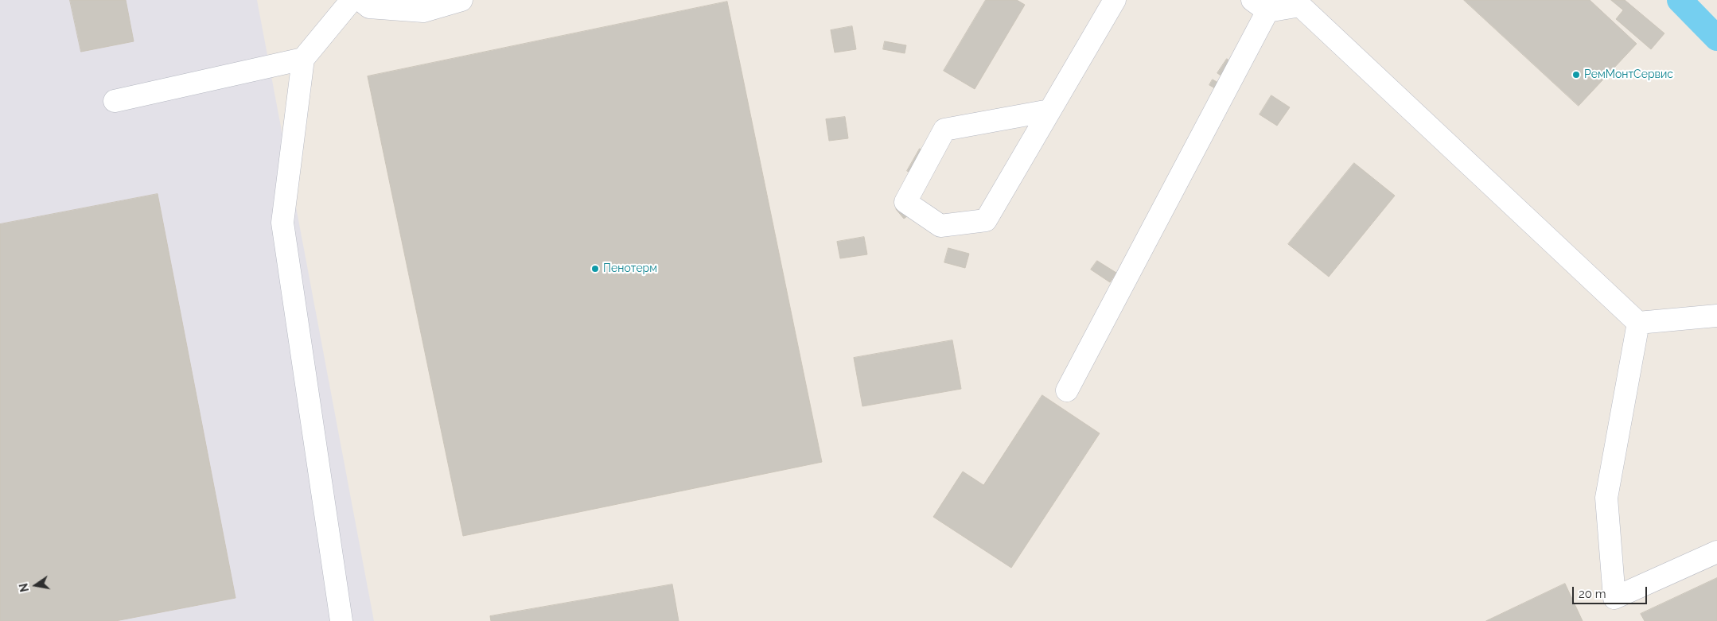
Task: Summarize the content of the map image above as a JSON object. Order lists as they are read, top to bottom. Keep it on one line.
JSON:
{"places":["РемМонтСервис","Пенотерм"],"scale_bar":"20 m","north":"left"}
